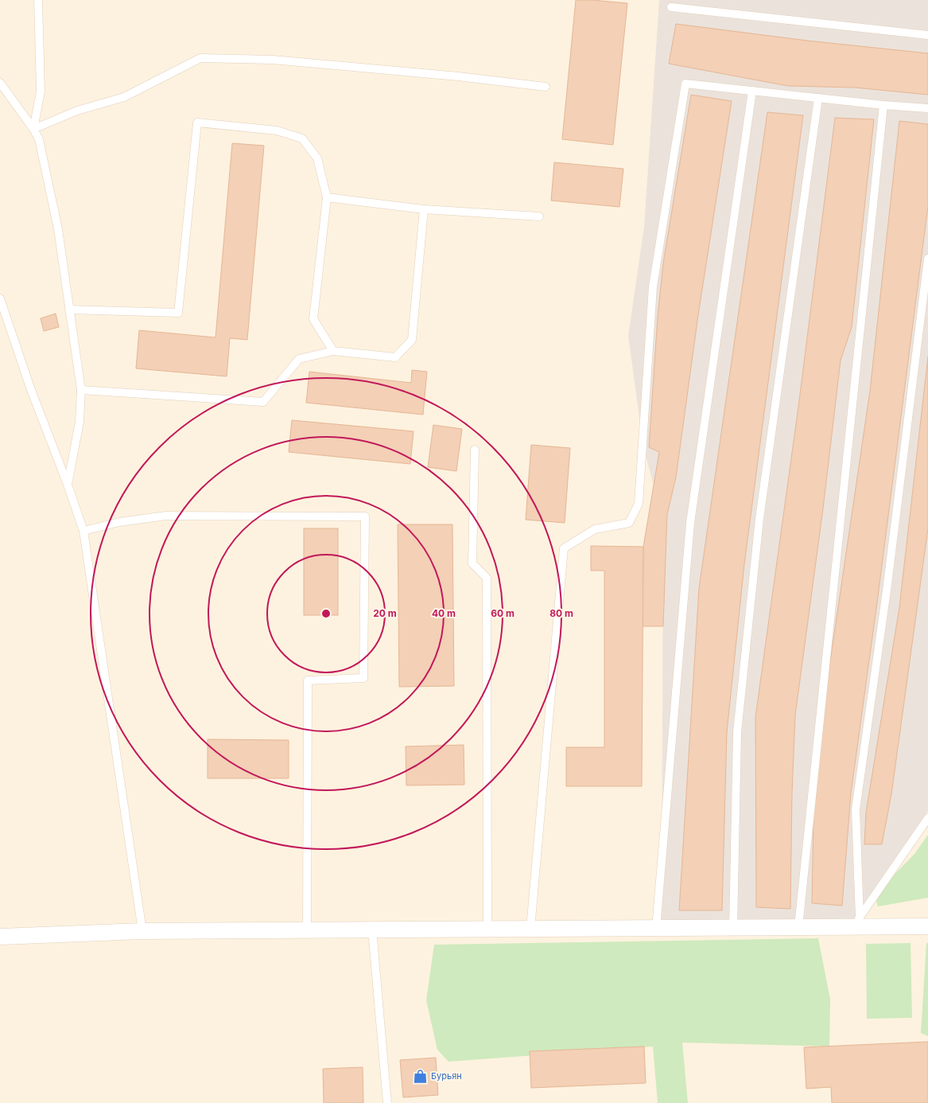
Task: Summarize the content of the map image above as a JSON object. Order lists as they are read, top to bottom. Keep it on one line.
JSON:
{"places":{"shop":["Бурьян"]},"rings":["20 m","40 m","60 m","80 m"]}
